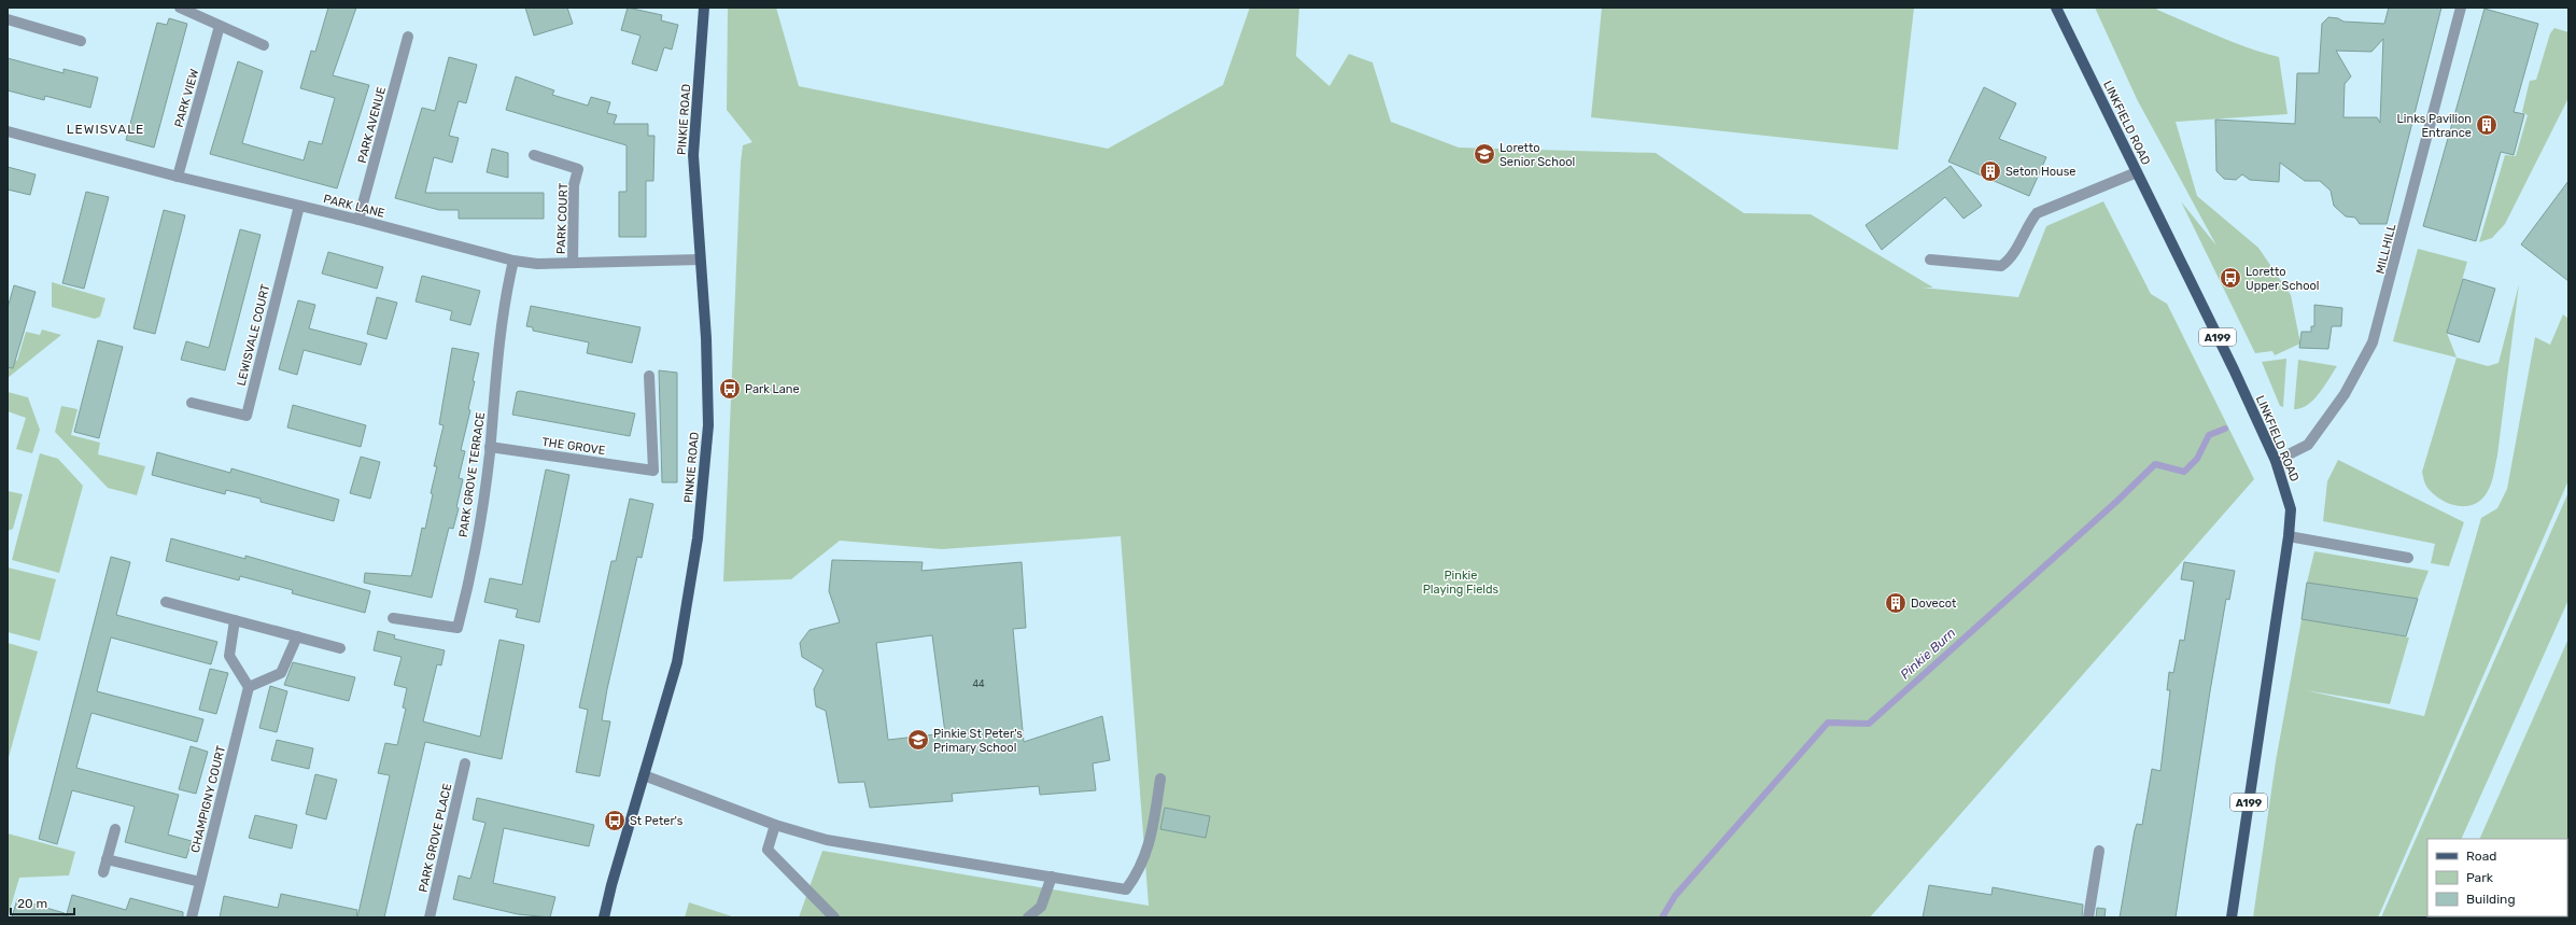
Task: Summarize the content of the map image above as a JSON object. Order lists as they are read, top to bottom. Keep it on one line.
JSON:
{"streets":{"main road":["PINKIE ROAD","LINKFIELD ROAD","A199"],"street":["PARK VIEW","PARK AVENUE","PARK LANE","PARK COURT","MILLHILL","LEWISVALE COURT","THE GROVE","PARK GROVE TERRACE","CHAMPIGNY COURT","PARK GROVE PLACE"]},"crossings":[["PARK VIEW","PARK LANE"],["PINKIE ROAD","PARK LANE"],["LINKFIELD ROAD","MILLHILL"],["PARK AVENUE","PARK LANE"],["PARK LANE","PARK COURT"],["PARK LANE","LEWISVALE COURT"],["PARK LANE","PARK GROVE TERRACE"],["THE GROVE","PARK GROVE TERRACE"]],"districts":["LEWISVALE"],"water":["Pinkie Burn"],"parks":["Pinkie Playing Fields"],"places":{"building":["Links Pavilion Entrance","Seton House","Dovecot"],"school or university":["Loretto Senior School","Pinkie St Peter's Primary School"],"bus stop":["Loretto Upper School","Park Lane","St Peter's"]},"house_numbers":["44"],"legend":["Road","Park","Building"],"scale_bar":"20 m"}
